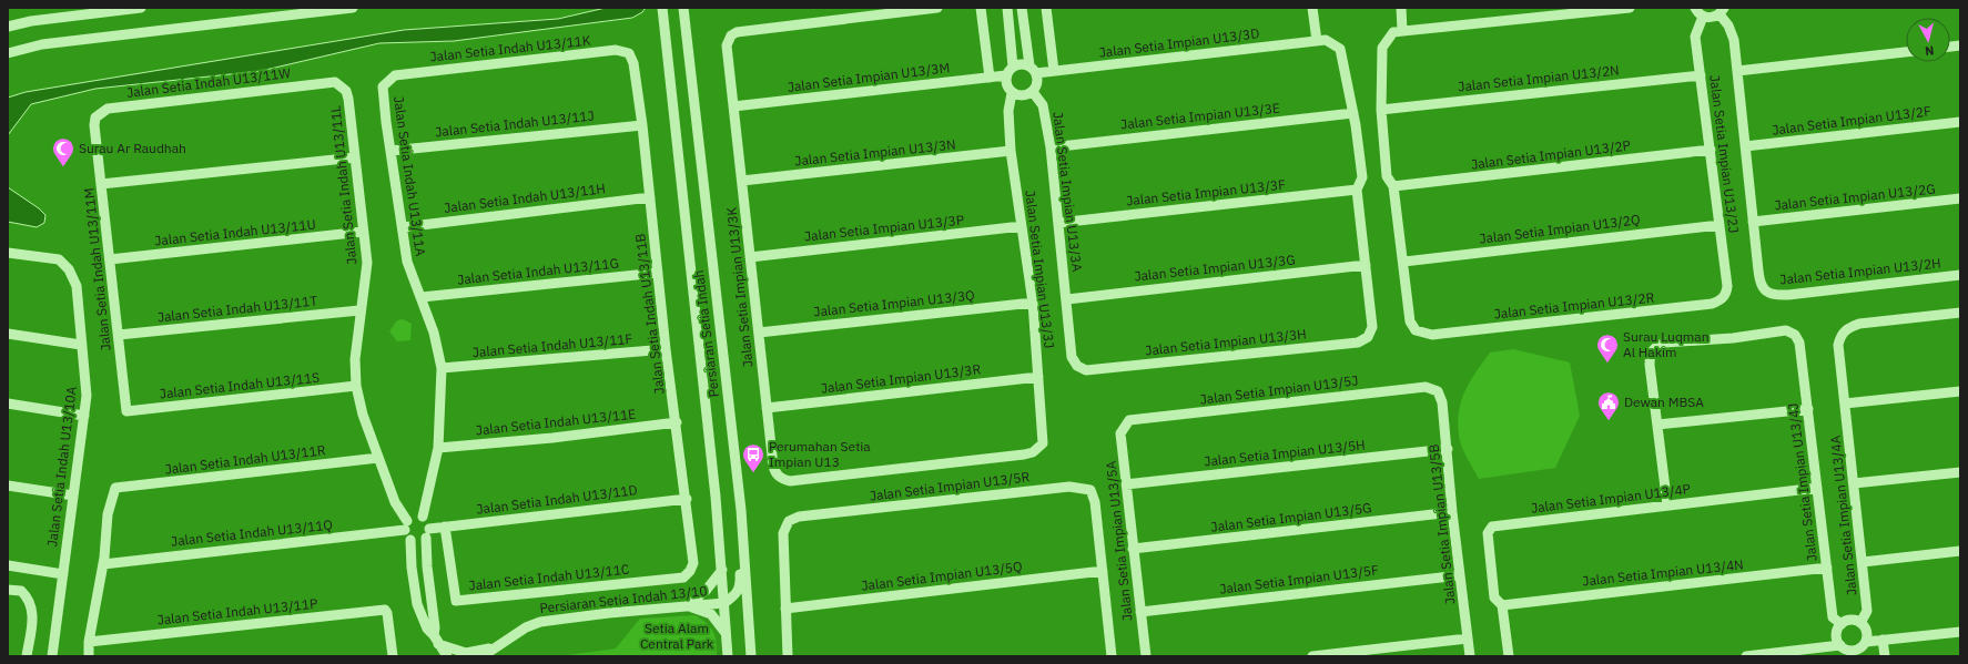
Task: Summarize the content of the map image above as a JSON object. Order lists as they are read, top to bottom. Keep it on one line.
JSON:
{"streets":{"street":["Jalan Setia Impian U13/3D","Jalan Setia Indah U13/11K","Jalan Setia Impian U13/3M","Jalan Setia Impian U13/2N","Jalan Setia Indah U13/11W","Jalan Setia Impian U13/3E","Jalan Setia Impian U13/2F","Jalan Setia Indah U13/11J","Jalan Setia Impian U13/3N","Jalan Setia Impian U13/2J","Jalan Setia Impian U13/2P","Jalan Setia Indah U13/11A","Jalan Setia Indah U13/11L","Jalan Setia Impian U13/3A","Jalan Setia Impian U13/3F","Jalan Setia Impian U13/2G","Jalan Setia Indah U13/11H","Jalan Setia Impian U13/3P","Jalan Setia Impian U13/2Q","Jalan Setia Indah U13/11U","Jalan Setia Impian U13/3G","Jalan Setia Indah U13/11M","Jalan Setia Impian U13/3J","Jalan Setia Indah U13/11G","Jalan Setia Impian U13/2H","Jalan Setia Impian U13/3K","Jalan Setia Impian U13/3Q","Jalan Setia Impian U13/2R","Jalan Setia Indah U13/11T","Jalan Setia Indah U13/11B","Persiaran Setia Indah","Jalan Setia Impian U13/3H","Jalan Setia Indah U13/11F","Jalan Setia Impian U13/3R","Jalan Setia Indah U13/11S","Jalan Setia Impian U13/5J","Jalan Setia Indah U13/11E","Jalan Setia Impian U13/5H","Jalan Setia Indah U13/11R","Jalan Setia Indah U13/10A","Jalan Setia Impian U13/4J","Jalan Setia Impian U13/5R","Jalan Setia Impian U13/4P","Jalan Setia Indah U13/11D","Jalan Setia Impian U13/4A","Jalan Setia Impian U13/5G","Jalan Setia Impian U13/5B","Jalan Setia Indah U13/11Q","Jalan Setia Impian U13/5A","Jalan Setia Impian U13/4N","Jalan Setia Impian U13/5Q","Jalan Setia Indah U13/11C","Jalan Setia Impian U13/5F","Persiaran Setia Indah 13/10","Jalan Setia Indah U13/11P"]},"crossings":[["Jalan Setia Impian U13/3D","Jalan Setia Impian U13/3M"],["Jalan Setia Impian U13/3D","Jalan Setia Impian U13/3A"],["Jalan Setia Impian U13/3D","Jalan Setia Impian U13/3J"],["Jalan Setia Indah U13/11K","Jalan Setia Indah U13/11A"],["Jalan Setia Indah U13/11K","Jalan Setia Indah U13/11B"],["Jalan Setia Impian U13/3M","Jalan Setia Impian U13/3A"],["Jalan Setia Impian U13/3M","Jalan Setia Impian U13/3J"],["Jalan Setia Impian U13/3M","Jalan Setia Impian U13/3K"],["Jalan Setia Impian U13/2N","Jalan Setia Impian U13/2J"],["Jalan Setia Indah U13/11W","Jalan Setia Indah U13/11L"],["Jalan Setia Indah U13/11W","Jalan Setia Indah U13/11M"],["Jalan Setia Impian U13/3E","Jalan Setia Impian U13/3A"],["Jalan Setia Indah U13/11J","Jalan Setia Indah U13/11A"],["Jalan Setia Indah U13/11J","Jalan Setia Indah U13/11B"],["Jalan Setia Impian U13/3N","Jalan Setia Impian U13/3J"],["Jalan Setia Impian U13/3N","Jalan Setia Impian U13/3K"],["Jalan Setia Impian U13/2J","Jalan Setia Impian U13/2P"],["Jalan Setia Impian U13/2J","Jalan Setia Impian U13/2Q"],["Jalan Setia Impian U13/2J","Jalan Setia Impian U13/2R"],["Jalan Setia Indah U13/11A","Jalan Setia Indah U13/11L"],["Jalan Setia Indah U13/11A","Jalan Setia Indah U13/11H"],["Jalan Setia Indah U13/11A","Jalan Setia Indah U13/11G"],["Jalan Setia Indah U13/11A","Jalan Setia Indah U13/11F"],["Jalan Setia Indah U13/11A","Jalan Setia Indah U13/11E"],["Jalan Setia Indah U13/11A","Jalan Setia Indah U13/11D"],["Jalan Setia Indah U13/11A","Jalan Setia Indah U13/11Q"],["Jalan Setia Indah U13/11L","Jalan Setia Indah U13/11U"],["Jalan Setia Indah U13/11L","Jalan Setia Indah U13/11T"],["Jalan Setia Indah U13/11L","Jalan Setia Indah U13/11S"],["Jalan Setia Indah U13/11L","Jalan Setia Indah U13/11R"],["Jalan Setia Indah U13/11L","Jalan Setia Indah U13/11D"],["Jalan Setia Indah U13/11L","Jalan Setia Indah U13/11Q"],["Jalan Setia Impian U13/3A","Jalan Setia Impian U13/3F"],["Jalan Setia Impian U13/3A","Jalan Setia Impian U13/3G"],["Jalan Setia Impian U13/3A","Jalan Setia Impian U13/3J"],["Jalan Setia Impian U13/3A","Jalan Setia Impian U13/3H"],["Jalan Setia Impian U13/2G","Jalan Setia Impian U13/2H"],["Jalan Setia Indah U13/11H","Jalan Setia Indah U13/11B"],["Jalan Setia Impian U13/3P","Jalan Setia Impian U13/3J"],["Jalan Setia Impian U13/3P","Jalan Setia Impian U13/3K"],["Jalan Setia Impian U13/2Q","Jalan Setia Impian U13/2R"],["Jalan Setia Indah U13/11U","Jalan Setia Indah U13/11M"],["Jalan Setia Impian U13/3G","Jalan Setia Impian U13/3H"],["Jalan Setia Indah U13/11M","Jalan Setia Indah U13/11T"],["Jalan Setia Indah U13/11M","Jalan Setia Indah U13/11S"],["Jalan Setia Impian U13/3J","Jalan Setia Impian U13/3K"],["Jalan Setia Impian U13/3J","Jalan Setia Impian U13/3Q"],["Jalan Setia Impian U13/3J","Jalan Setia Impian U13/3R"],["Jalan Setia Indah U13/11G","Jalan Setia Indah U13/11B"],["Jalan Setia Impian U13/3K","Jalan Setia Impian U13/3Q"],["Jalan Setia Impian U13/3K","Jalan Setia Impian U13/3R"],["Jalan Setia Indah U13/11B","Jalan Setia Indah U13/11F"],["Jalan Setia Indah U13/11B","Jalan Setia Indah U13/11E"],["Jalan Setia Indah U13/11B","Jalan Setia Indah U13/11D"],["Jalan Setia Indah U13/11B","Jalan Setia Indah U13/11C"],["Persiaran Setia Indah","Persiaran Setia Indah 13/10"],["Jalan Setia Impian U13/5J","Jalan Setia Impian U13/5B"],["Jalan Setia Impian U13/5J","Jalan Setia Impian U13/5A"],["Jalan Setia Impian U13/5H","Jalan Setia Impian U13/5B"],["Jalan Setia Impian U13/5H","Jalan Setia Impian U13/5A"],["Jalan Setia Indah U13/11R","Jalan Setia Indah U13/11Q"],["Jalan Setia Impian U13/4J","Jalan Setia Impian U13/4P"],["Jalan Setia Impian U13/4J","Jalan Setia Impian U13/4A"],["Jalan Setia Impian U13/4J","Jalan Setia Impian U13/4N"],["Jalan Setia Impian U13/5R","Jalan Setia Impian U13/5Q"],["Jalan Setia Impian U13/4P","Jalan Setia Impian U13/4N"],["Jalan Setia Indah U13/11D","Jalan Setia Indah U13/11Q"],["Jalan Setia Indah U13/11D","Jalan Setia Indah U13/11C"],["Jalan Setia Impian U13/5G","Jalan Setia Impian U13/5B"],["Jalan Setia Impian U13/5G","Jalan Setia Impian U13/5A"],["Jalan Setia Impian U13/5B","Jalan Setia Impian U13/5F"],["Jalan Setia Impian U13/5A","Jalan Setia Impian U13/5F"]],"parks":["Setia Alam Central Park"],"places":{"mosque":["Surau Ar Raudhah","Surau Luqman Al Hakim"],"public building":["Dewan MBSA"],"bus stop":["Perumahan Setia Impian U13"]},"north":"bottom"}
